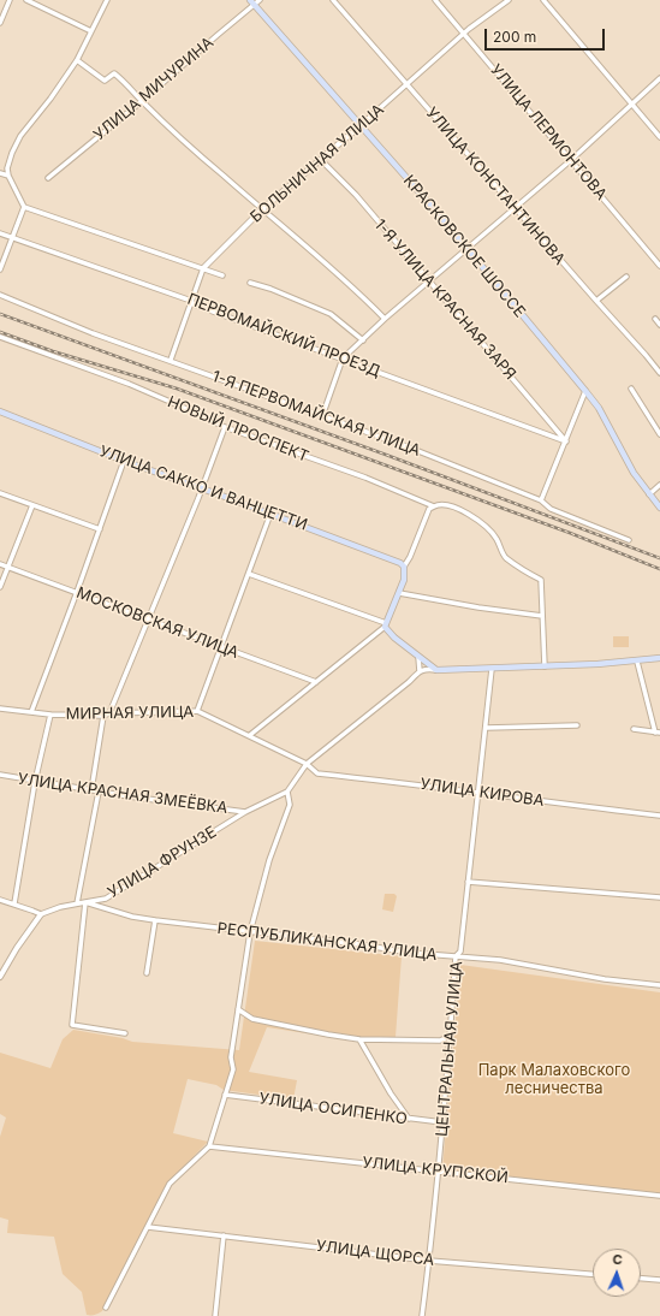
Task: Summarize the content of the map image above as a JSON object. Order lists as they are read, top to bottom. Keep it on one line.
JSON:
{"streets":{"main road":["КРАСКОВСКОЕ ШОССЕ","УЛИЦА САККО И ВАНЦЕТТИ"],"street":["УЛИЦА МИЧУРИНА","УЛИЦА ЛЕРМОНТОВА","БОЛЬНИЧНАЯ УЛИЦА","УЛИЦА КОНСТАНТИНОВА","1-Я УЛИЦА КРАСНАЯ ЗАРЯ","ПЕРВОМАЙСКИЙ ПРОЕЗД","1-Я ПЕРВОМАЙСКАЯ УЛИЦА","НОВЫЙ ПРОСПЕКТ","МОСКОВСКАЯ УЛИЦА","МИРНАЯ УЛИЦА","УЛИЦА КИРОВА","УЛИЦА КРАСНАЯ ЗМЕЁВКА","УЛИЦА ФРУНЗЕ","РЕСПУБЛИКАНСКАЯ УЛИЦА","ЦЕНТРАЛЬНАЯ УЛИЦА","УЛИЦА ОСИПЕНКО","УЛИЦА КРУПСКОЙ","УЛИЦА ЩОРСА"]},"crossings":[["УЛИЦА МИЧУРИНА","КРАСКОВСКОЕ ШОССЕ"],["УЛИЦА ЛЕРМОНТОВА","БОЛЬНИЧНАЯ УЛИЦА"],["БОЛЬНИЧНАЯ УЛИЦА","УЛИЦА КОНСТАНТИНОВА"],["БОЛЬНИЧНАЯ УЛИЦА","КРАСКОВСКОЕ ШОССЕ"],["БОЛЬНИЧНАЯ УЛИЦА","1-Я УЛИЦА КРАСНАЯ ЗАРЯ"],["БОЛЬНИЧНАЯ УЛИЦА","ПЕРВОМАЙСКИЙ ПРОЕЗД"],["БОЛЬНИЧНАЯ УЛИЦА","1-Я ПЕРВОМАЙСКАЯ УЛИЦА"],["1-Я УЛИЦА КРАСНАЯ ЗАРЯ","ПЕРВОМАЙСКИЙ ПРОЕЗД"],["МИРНАЯ УЛИЦА","УЛИЦА КИРОВА"],["УЛИЦА КИРОВА","ЦЕНТРАЛЬНАЯ УЛИЦА"],["УЛИЦА КРАСНАЯ ЗМЕЁВКА","УЛИЦА ФРУНЗЕ"],["УЛИЦА ФРУНЗЕ","РЕСПУБЛИКАНСКАЯ УЛИЦА"],["РЕСПУБЛИКАНСКАЯ УЛИЦА","ЦЕНТРАЛЬНАЯ УЛИЦА"],["ЦЕНТРАЛЬНАЯ УЛИЦА","УЛИЦА ОСИПЕНКО"],["ЦЕНТРАЛЬНАЯ УЛИЦА","УЛИЦА КРУПСКОЙ"],["ЦЕНТРАЛЬНАЯ УЛИЦА","УЛИЦА ЩОРСА"]],"parks":["Парк Малаховского лесничества"],"scale_bar":"200 m","north":"top"}
